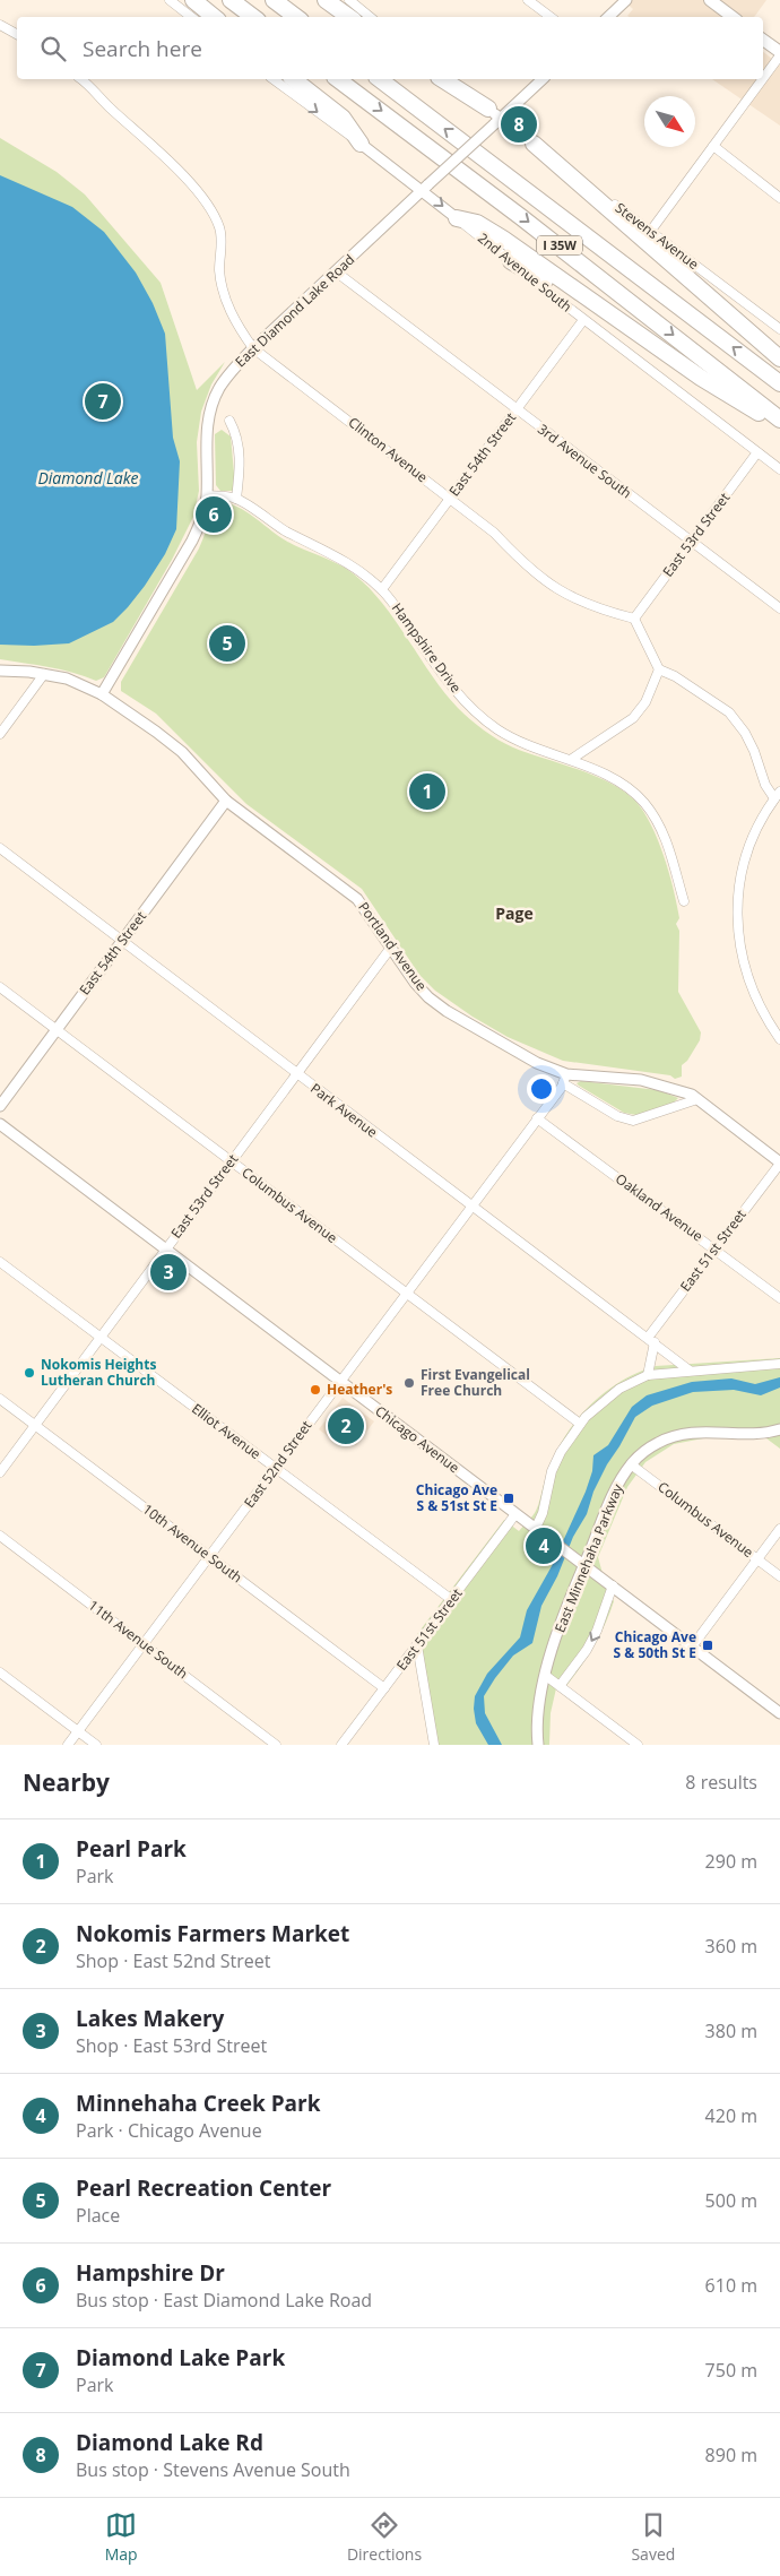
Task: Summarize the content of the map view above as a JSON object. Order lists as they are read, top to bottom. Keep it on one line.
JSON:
{"streets":{"highway":["I 35W"],"street":["Stevens Avenue","2nd Avenue South","East Diamond Lake Road","Clinton Avenue","East 54th Street","3rd Avenue South","East 53rd Street","Hampshire Drive","Portland Avenue","Park Avenue","Columbus Avenue","Oakland Avenue","East 51st Street","Elliot Avenue","Chicago Avenue","East 52nd Street","10th Avenue South","East Minnehaha Parkway","11th Avenue South"]},"crossings":[["2nd Avenue South","East Diamond Lake Road"],["2nd Avenue South","East 54th Street"],["2nd Avenue South","East 53rd Street"],["East Diamond Lake Road","Clinton Avenue"],["East Diamond Lake Road","3rd Avenue South"],["East Diamond Lake Road","Hampshire Drive"],["East Diamond Lake Road","Portland Avenue"],["Clinton Avenue","East 54th Street"],["Clinton Avenue","East 53rd Street"],["East 54th Street","3rd Avenue South"],["East 54th Street","Hampshire Drive"],["East 54th Street","Portland Avenue"],["East 54th Street","Park Avenue"],["East 54th Street","Columbus Avenue"],["3rd Avenue South","East 53rd Street"],["East 53rd Street","Portland Avenue"],["East 53rd Street","Park Avenue"],["East 53rd Street","Columbus Avenue"],["East 53rd Street","Elliot Avenue"],["East 53rd Street","Chicago Avenue"],["East 53rd Street","10th Avenue South"],["Portland Avenue","East 51st Street"],["Portland Avenue","East 52nd Street"],["Park Avenue","East 51st Street"],["Park Avenue","East 52nd Street"],["Columbus Avenue","East 52nd Street"],["Columbus Avenue","East Minnehaha Parkway"],["Oakland Avenue","East 51st Street"],["Oakland Avenue","East 52nd Street"],["East 51st Street","Elliot Avenue"],["East 51st Street","Chicago Avenue"],["East 51st Street","10th Avenue South"],["Elliot Avenue","East 52nd Street"],["Chicago Avenue","East 52nd Street"],["Chicago Avenue","East Minnehaha Parkway"],["East 52nd Street","10th Avenue South"],["East 52nd Street","11th Avenue South"]],"districts":["Page"],"water":["Diamond Lake"],"places":{"other":["Nokomis Heights Lutheran Church","First Evangelical Free Church","Heather's"],"transit":["Chicago Ave S & 51st St E","Chicago Ave S & 50th St E"]},"north":"bottom right","page":{"search":"Search here","pins":["8","7","6","5","1","3","2","4"],"heading":["Nearby","8 results"],"list":[{"mark":"1","name":"Pearl Park","note":"Park","value":"290 m"},{"mark":"2","name":"Nokomis Farmers Market","note":"Shop · East 52nd Street","value":"360 m"},{"mark":"3","name":"Lakes Makery","note":"Shop · East 53rd Street","value":"380 m"},{"mark":"4","name":"Minnehaha Creek Park","note":"Park · Chicago Avenue","value":"420 m"},{"mark":"5","name":"Pearl Recreation Center","note":"Place","value":"500 m"},{"mark":"6","name":"Hampshire Dr","note":"Bus stop · East Diamond Lake Road","value":"610 m"},{"mark":"7","name":"Diamond Lake Park","note":"Park","value":"750 m"},{"mark":"8","name":"Diamond Lake Rd","note":"Bus stop · Stevens Avenue South","value":"890 m"}],"nav":["Map","Directions","Saved"]}}
